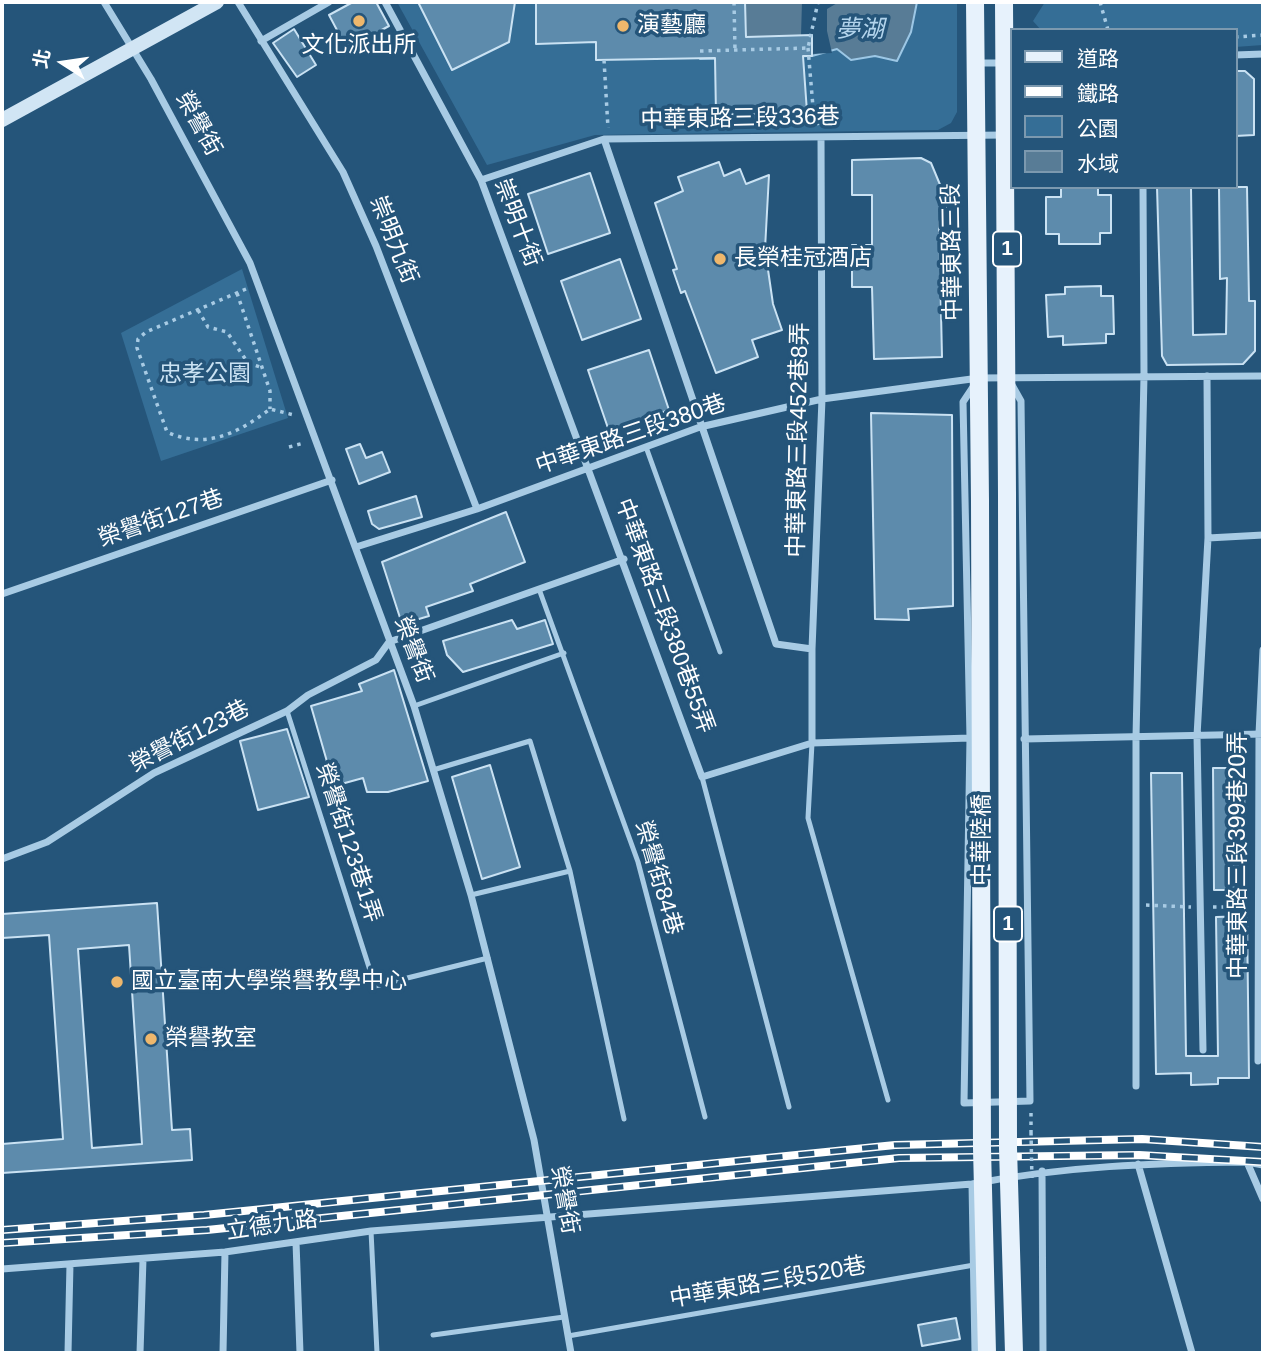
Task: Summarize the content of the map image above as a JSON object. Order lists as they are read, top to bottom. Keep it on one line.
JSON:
{"streets":{"main road":["1","中華東路三段","中華陸橋"],"street":["中華東路三段336巷","榮譽街","崇明十街","崇明九街","中華東路三段380巷","中華東路三段452巷8弄","榮譽街127巷","中華東路三段380巷55弄","榮譽街123巷","中華東路三段399巷20弄","立德九路"],"lane":["榮譽街123巷1弄","榮譽街84巷","中華東路三段520巷"]},"crossings":[["中華東路三段336巷","崇明十街"],["中華東路三段336巷","1"],["中華東路三段336巷","中華東路三段"],["中華東路三段336巷","中華東路三段452巷8弄"],["榮譽街","中華東路三段380巷"],["榮譽街","榮譽街127巷"],["榮譽街","榮譽街123巷"],["榮譽街","榮譽街123巷1弄"],["榮譽街","立德九路"],["榮譽街","中華東路三段520巷"],["崇明十街","中華東路三段380巷"],["崇明十街","中華東路三段380巷55弄"],["崇明九街","中華東路三段380巷"],["1","中華東路三段380巷"],["1","中華陸橋"],["中華東路三段","中華東路三段380巷"],["中華東路三段","中華陸橋"],["中華東路三段380巷","中華東路三段452巷8弄"],["中華東路三段380巷","中華東路三段380巷55弄"],["中華東路三段380巷","中華陸橋"],["榮譽街123巷","榮譽街123巷1弄"]],"water":["夢湖"],"parks":["忠孝公園"],"places":["文化派出所","演藝廳","長榮桂冠酒店","國立臺南大學榮譽教學中心","榮譽教室"],"legend":["道路","鐵路","公園","水域"],"north":"left"}
